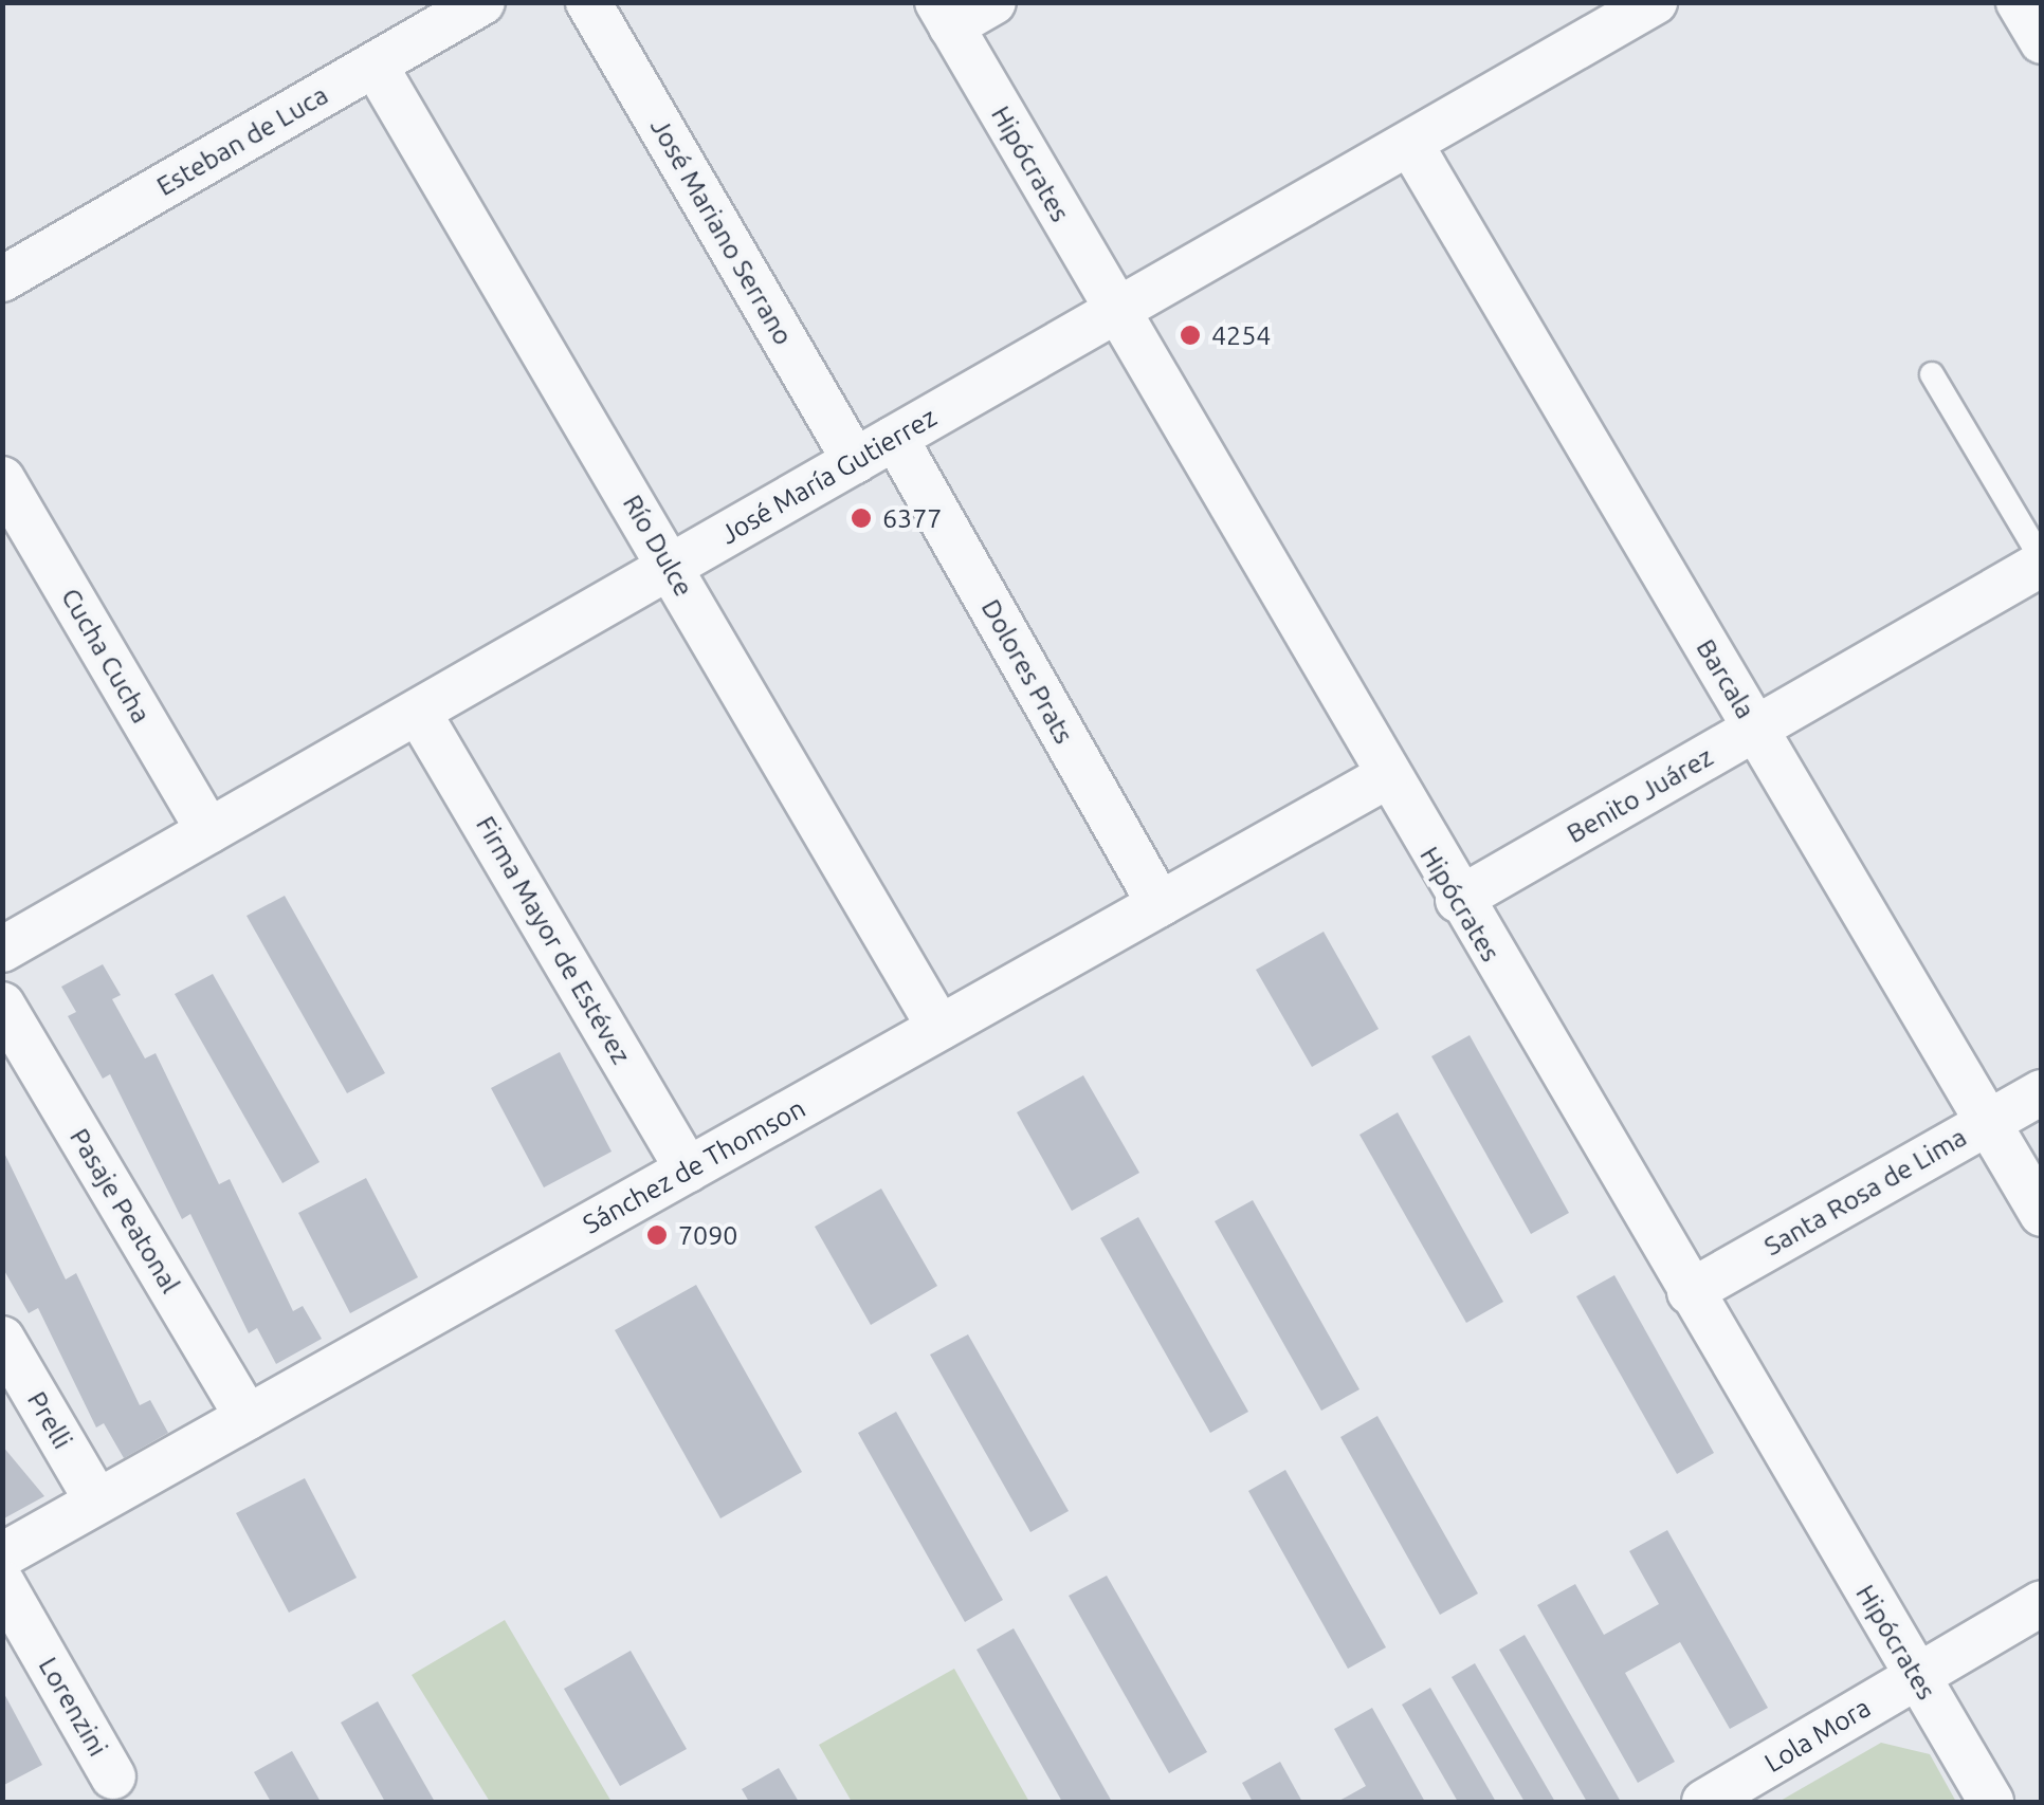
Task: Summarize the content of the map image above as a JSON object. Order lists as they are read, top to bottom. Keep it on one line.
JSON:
{"streets":{"street":["Esteban de Luca","Hipócrates","José Mariano Serrano","José María Gutierrez","Río Dulce","Cucha Cucha","Dolores Prats","Barcala","Benito Juárez","Firma Mayor de Estévez","Sánchez de Thomson","Santa Rosa de Lima","Pasaje Peatonal","Prelli","Lorenzini","Lola Mora"]},"crossings":[["Esteban de Luca","Río Dulce"],["Hipócrates","José María Gutierrez"],["Hipócrates","Benito Juárez"],["Hipócrates","Sánchez de Thomson"],["Hipócrates","Santa Rosa de Lima"],["Hipócrates","Lola Mora"],["José Mariano Serrano","José María Gutierrez"],["José María Gutierrez","Río Dulce"],["José María Gutierrez","Cucha Cucha"],["José María Gutierrez","Dolores Prats"],["José María Gutierrez","Barcala"],["José María Gutierrez","Firma Mayor de Estévez"],["Río Dulce","Sánchez de Thomson"],["Dolores Prats","Sánchez de Thomson"],["Barcala","Benito Juárez"],["Barcala","Santa Rosa de Lima"],["Firma Mayor de Estévez","Sánchez de Thomson"],["Sánchez de Thomson","Pasaje Peatonal"],["Sánchez de Thomson","Prelli"]],"places":["4254","6377","7090"]}
